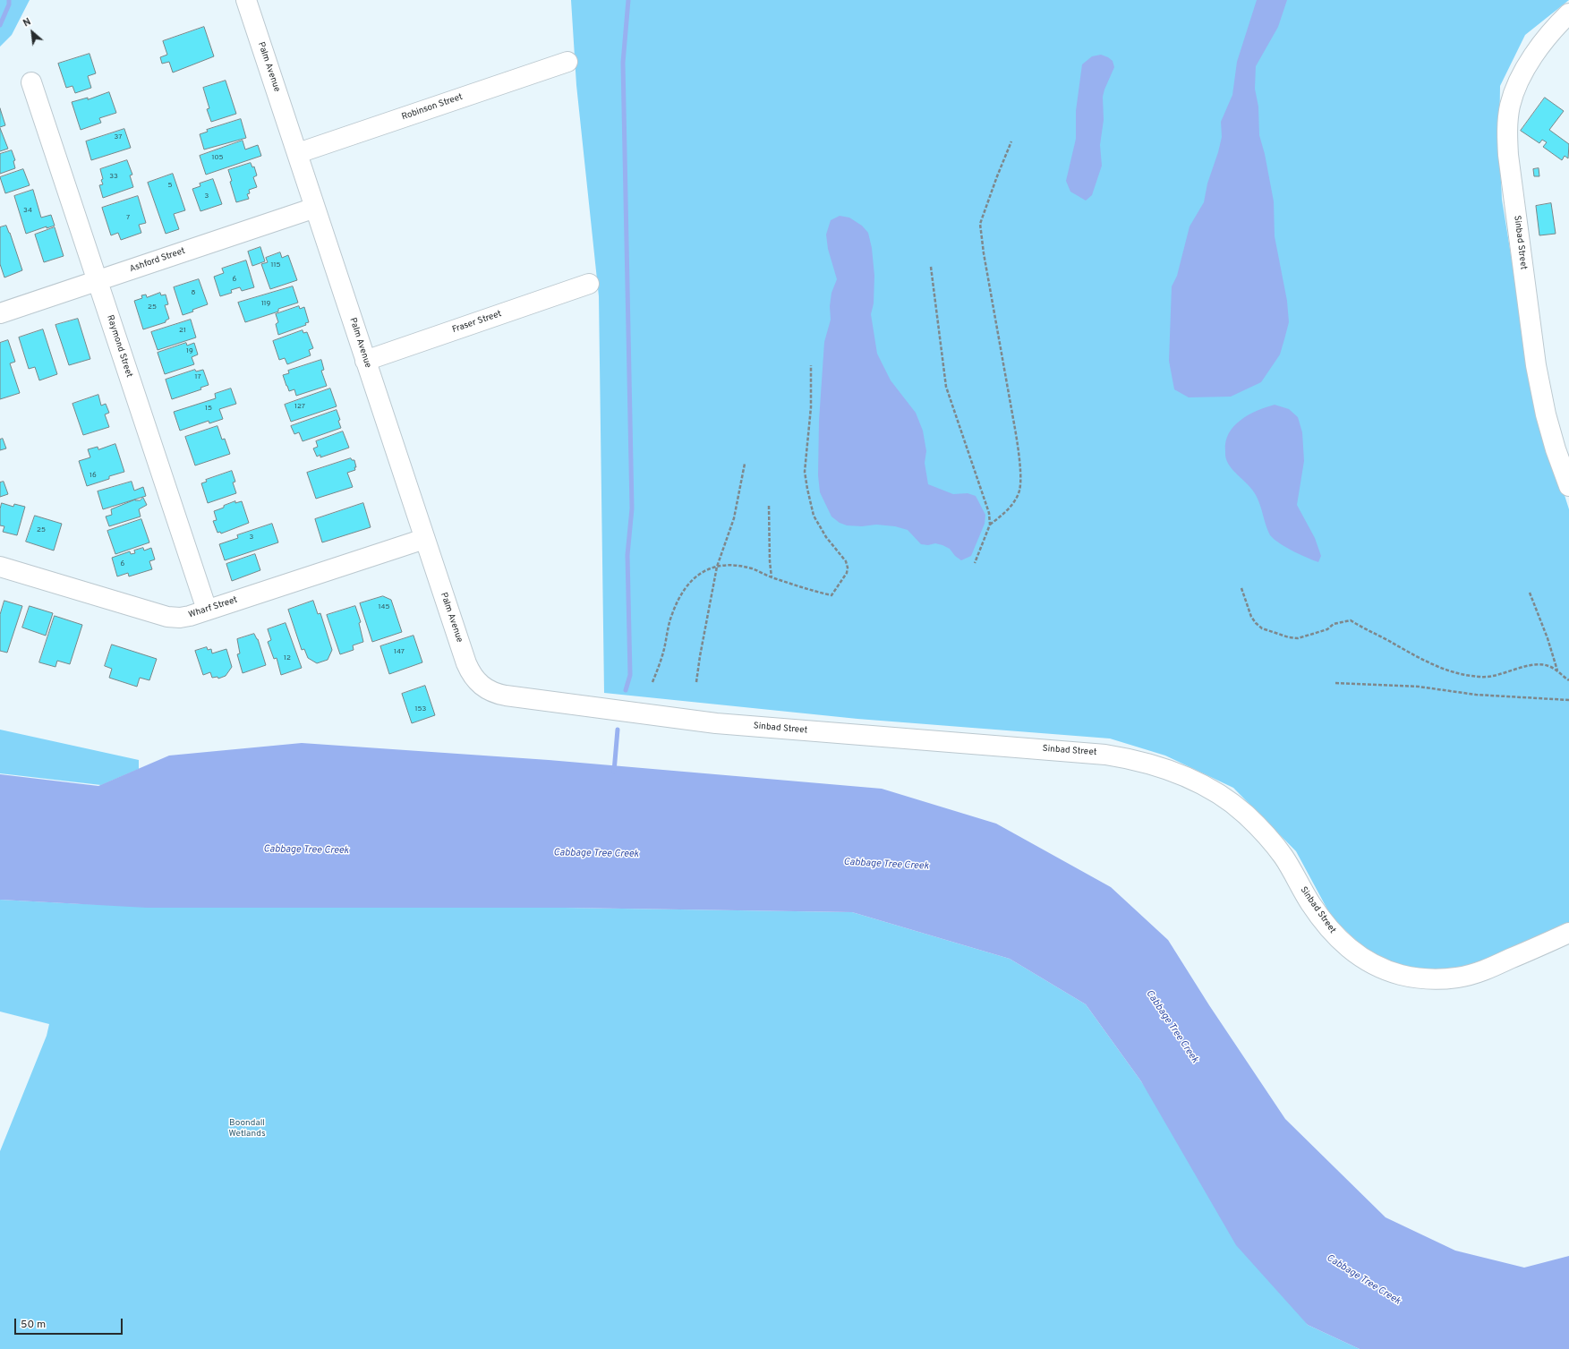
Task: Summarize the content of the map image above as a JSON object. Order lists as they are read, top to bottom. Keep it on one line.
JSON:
{"streets":{"street":["Palm Avenue","Robinson Street","Sinbad Street","Ashford Street","Fraser Street","Raymond Street","Wharf Street"]},"crossings":[["Palm Avenue","Robinson Street"],["Palm Avenue","Sinbad Street"],["Palm Avenue","Ashford Street"],["Palm Avenue","Fraser Street"],["Palm Avenue","Wharf Street"],["Ashford Street","Raymond Street"],["Raymond Street","Wharf Street"]],"water":["Cabbage Tree Creek"],"parks":["Boondall Wetlands"],"house_numbers":["37","105","33","5","3","34","7","115","6","8","119","25","21","19","17","127","15","16","25","3","6","145","147","12","153"],"scale_bar":"50 m","north":"top left"}
